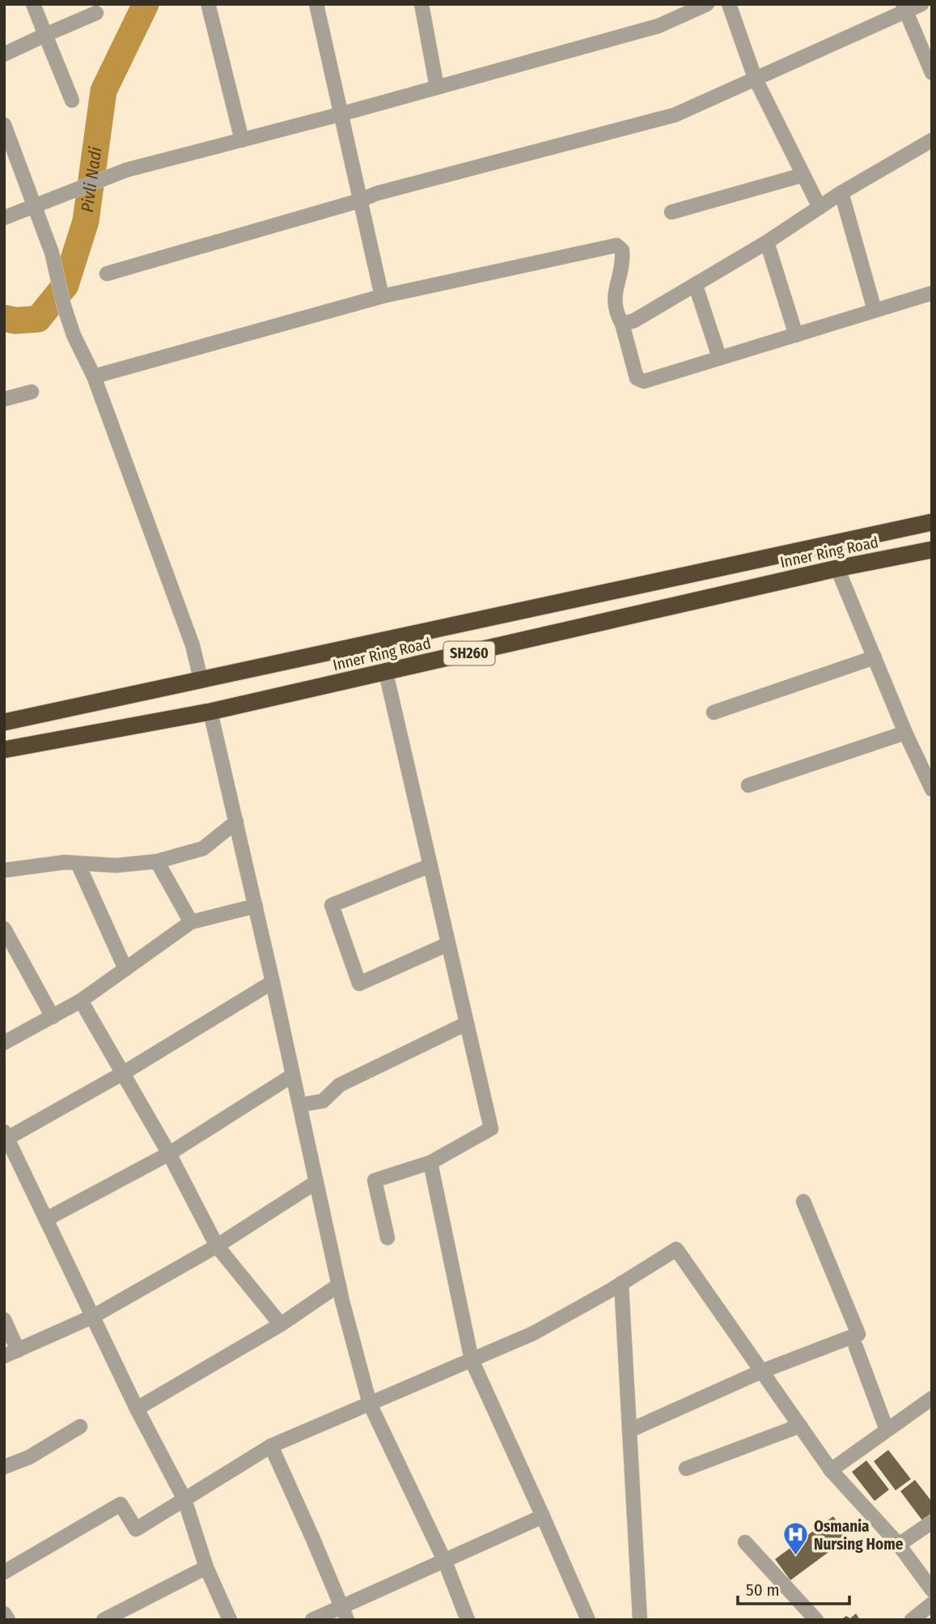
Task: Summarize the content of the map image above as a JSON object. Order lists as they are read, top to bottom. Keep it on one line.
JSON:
{"streets":{"highway":["Inner Ring Road","SH260"]},"water":["Pivli Nadi"],"places":{"hospital":["Osmania Nursing Home"]},"scale_bar":"50 m"}
